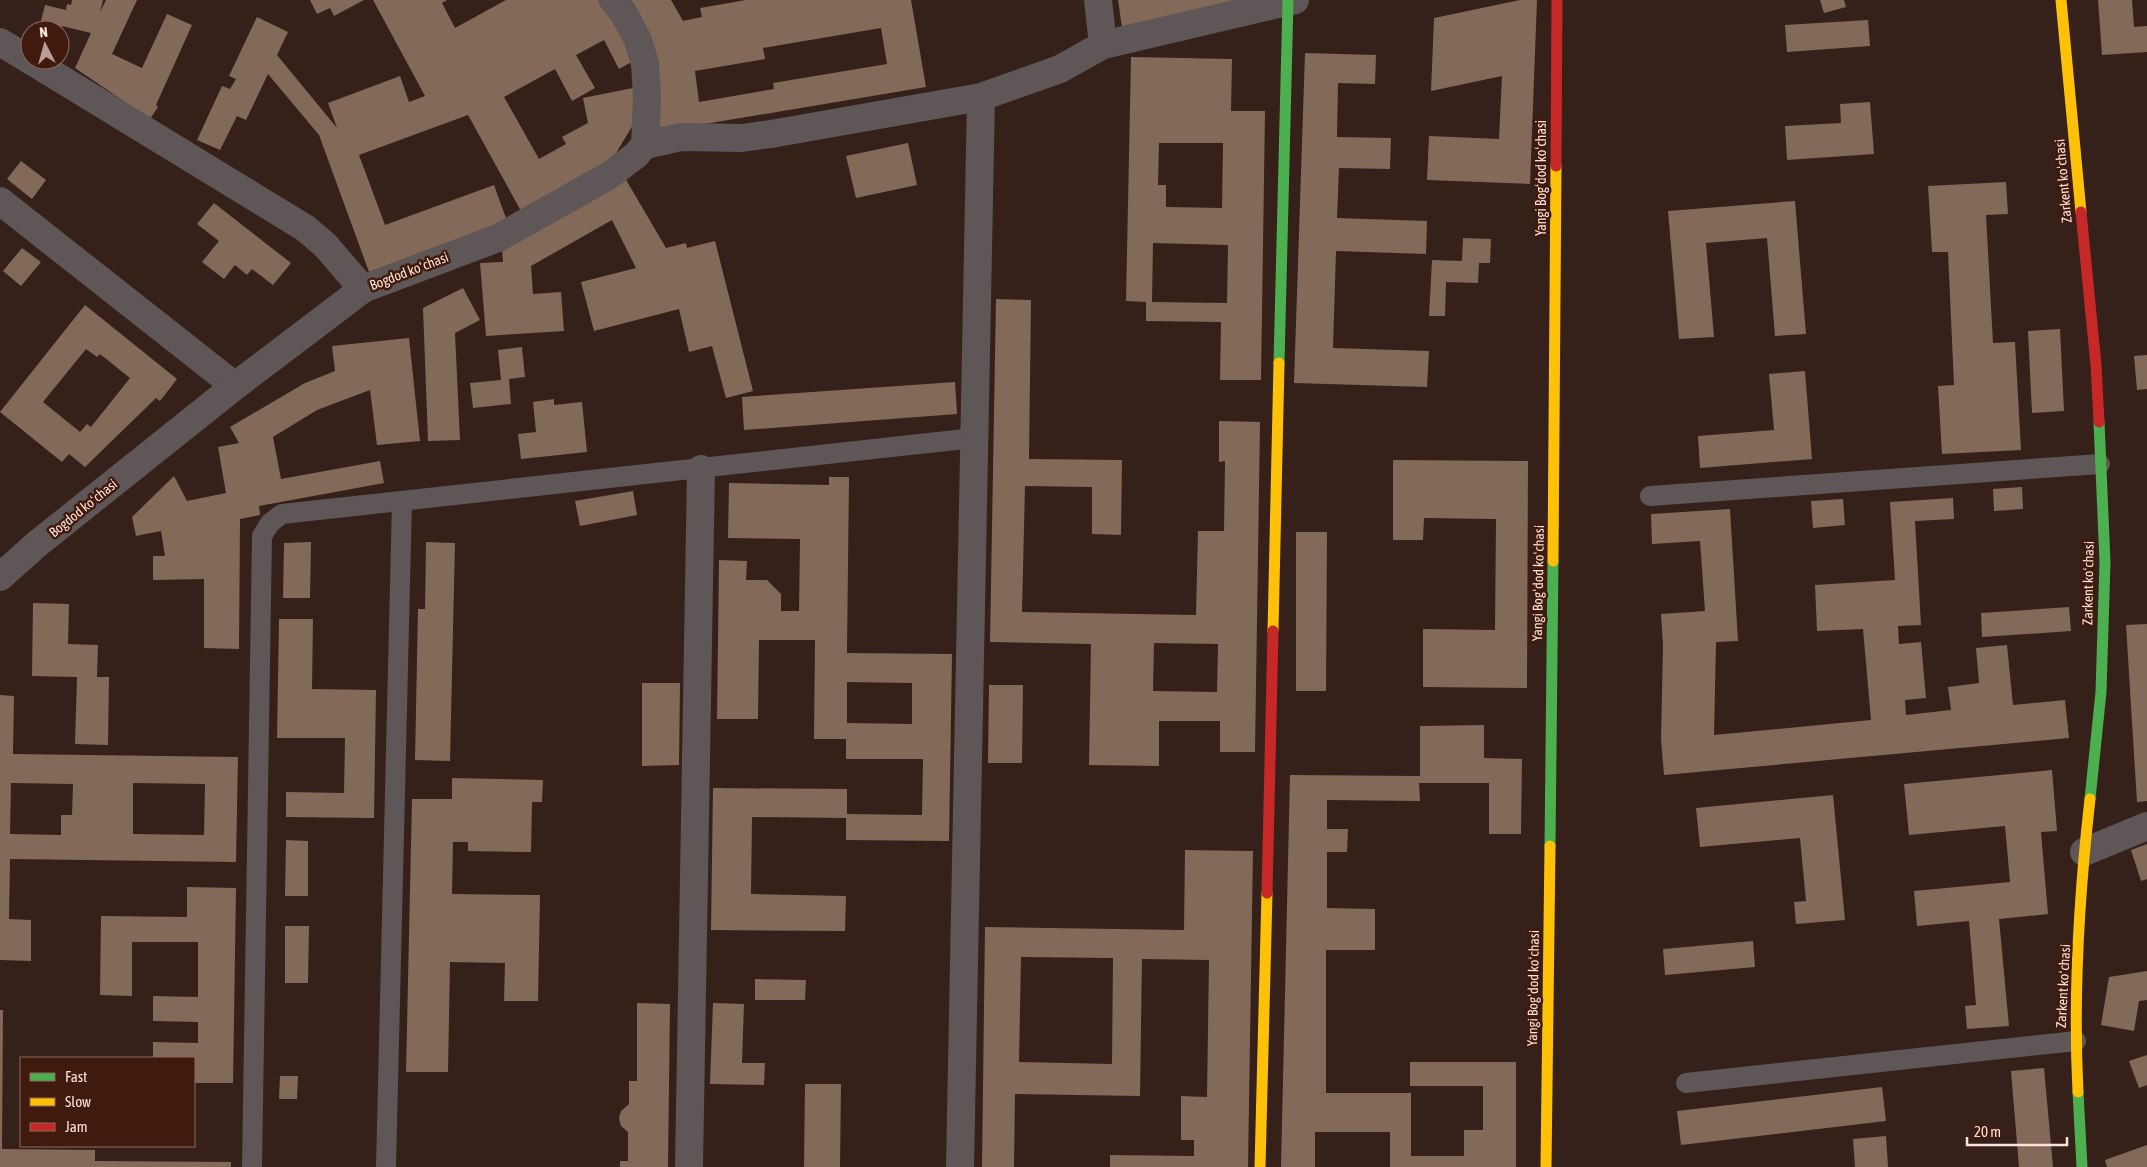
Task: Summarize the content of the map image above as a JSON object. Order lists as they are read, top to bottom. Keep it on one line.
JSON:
{"streets":{"street":["Yangi Bogʻdod koʻchasi","Zarkent koʻchasi","Bogdod koʻchasi"]},"legend":["Fast","Slow","Jam"],"scale_bar":"20 m","north":"top"}
